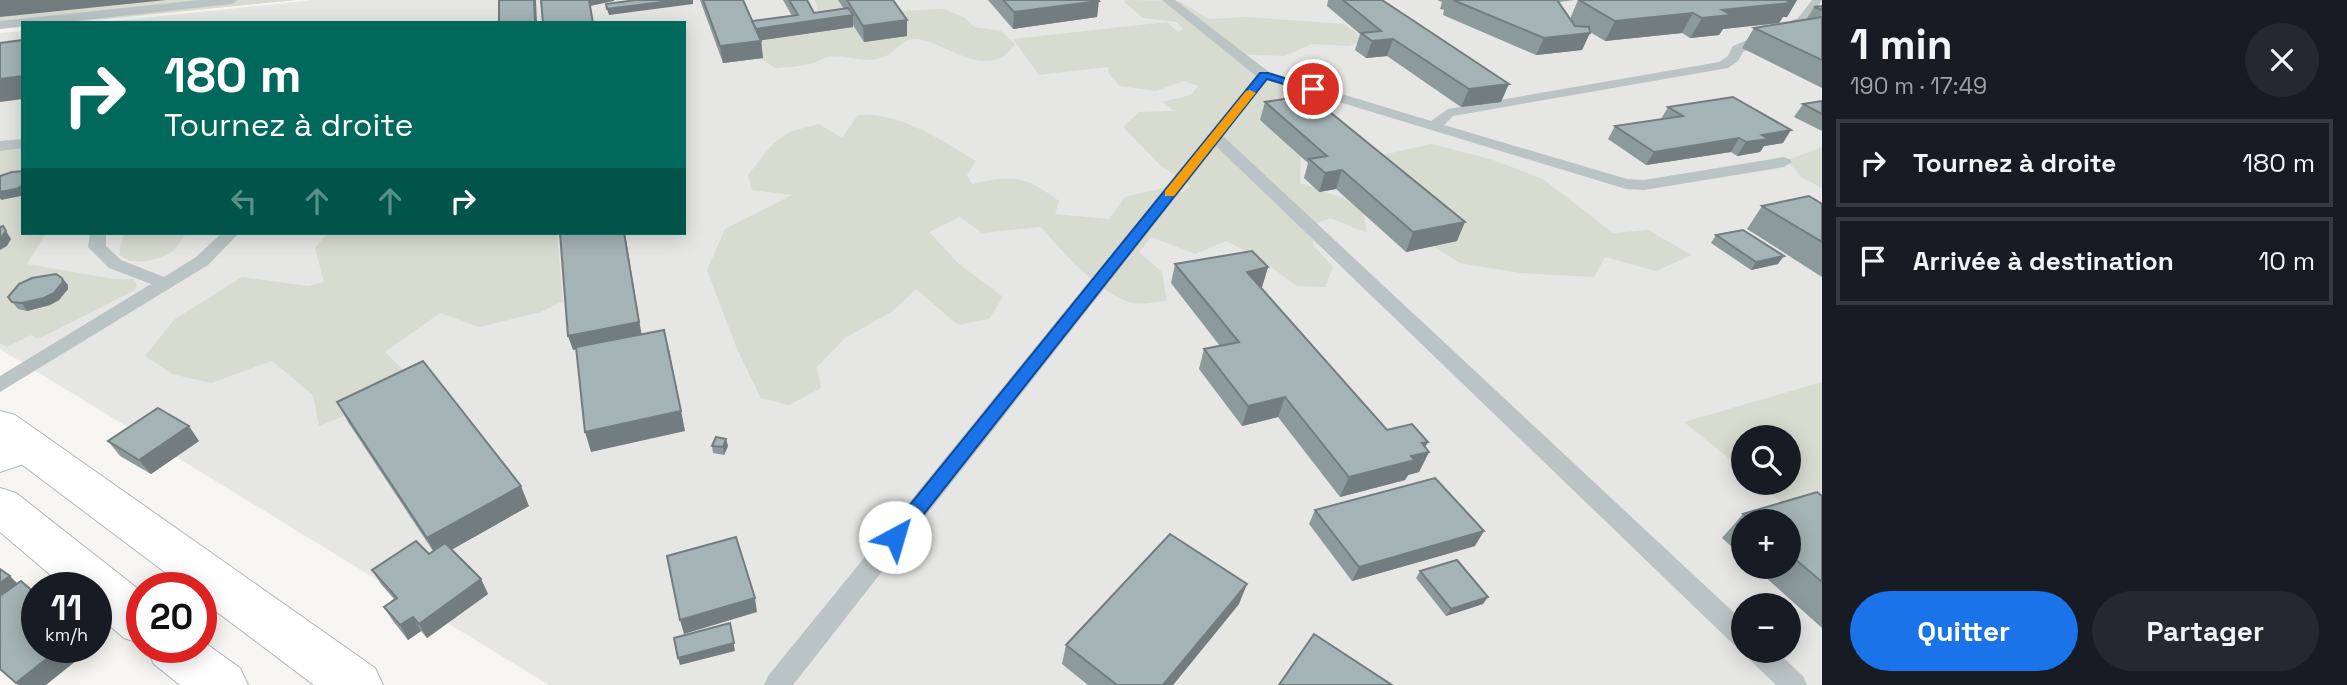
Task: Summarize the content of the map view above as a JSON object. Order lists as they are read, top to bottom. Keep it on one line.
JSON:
{"page":{"heading":["1 min","190 m · 17:49"],"turn":["180 m","Tournez à droite"],"list":[{"name":"Tournez à droite","value":"180 m"},{"name":"Arrivée à destination","value":"10 m"}],"map_buttons":["+","−"],"speed":"11 km/h","limit":"20","buttons":["Quitter","Partager"]}}
